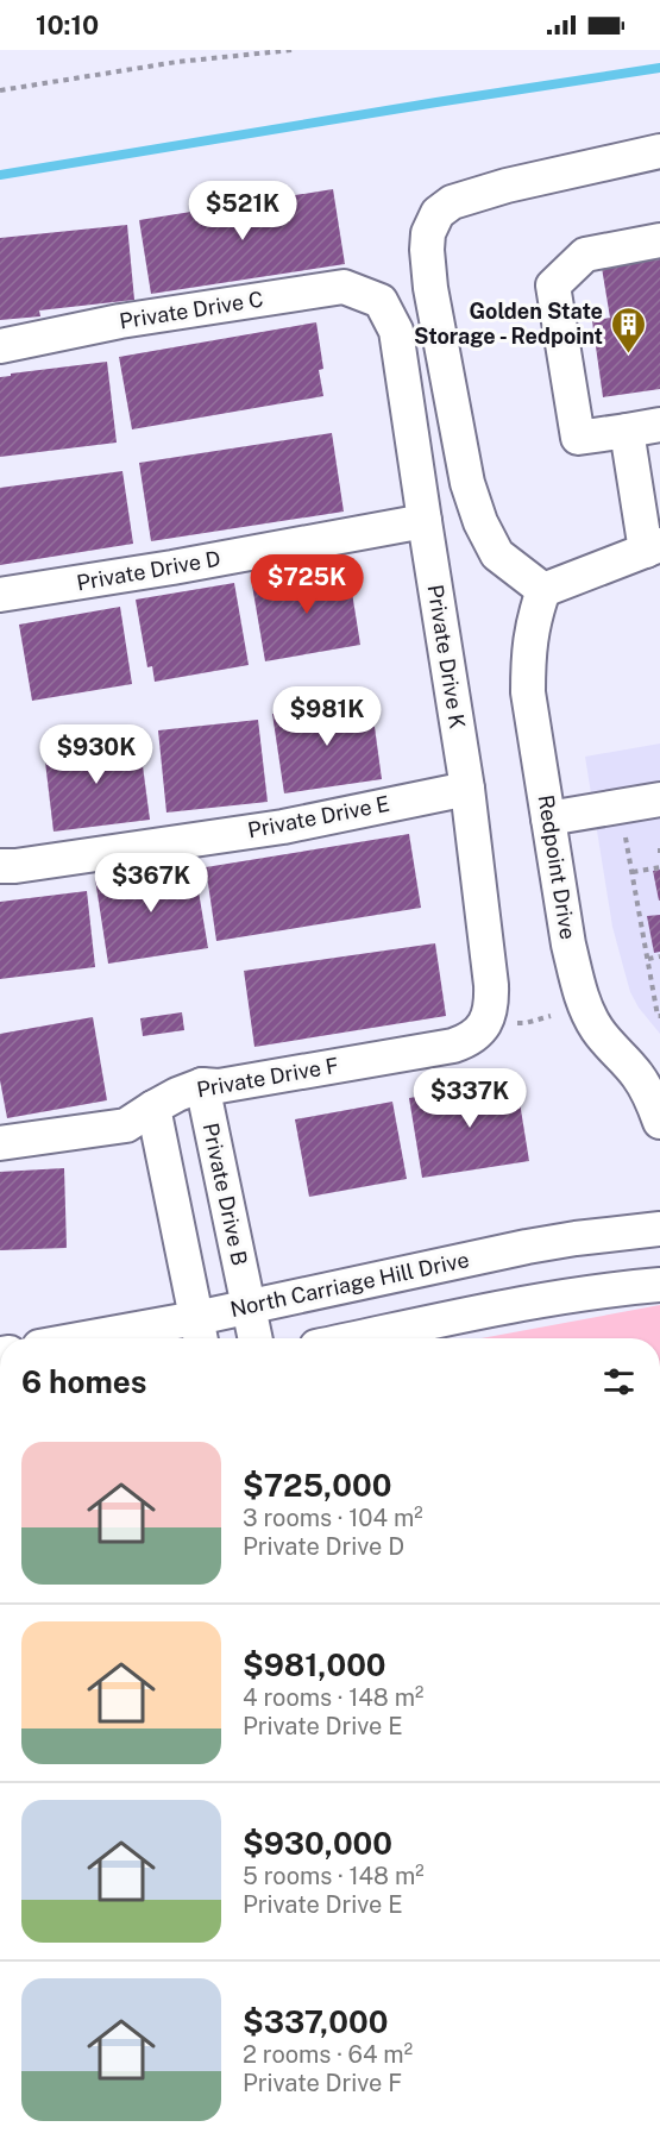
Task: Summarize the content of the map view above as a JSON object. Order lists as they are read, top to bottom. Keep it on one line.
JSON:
{"streets":{"street":["Private Drive C","Private Drive D","Private Drive K","Private Drive E","Redpoint Drive","Private Drive F","Private Drive B","North Carriage Hill Drive"]},"crossings":[["Private Drive C","Private Drive K"],["Private Drive D","Private Drive K"],["Private Drive K","Private Drive E"],["Private Drive K","Private Drive F"],["Private Drive F","Private Drive B"],["Private Drive B","North Carriage Hill Drive"]],"places":{"building":["Golden State Storage - Redpoint"]},"page":{"status":"10:10","price":["$521K","$725K","$981K","$930K","$367K","$337K"],"heading":"6 homes","list":[{"name":"$725,000","note":"3 rooms · 104 m² · Private Drive D"},{"name":"$981,000","note":"4 rooms · 148 m² · Private Drive E"},{"name":"$930,000","note":"5 rooms · 148 m² · Private Drive E"},{"name":"$337,000","note":"2 rooms · 64 m² · Private Drive F"}]}}
